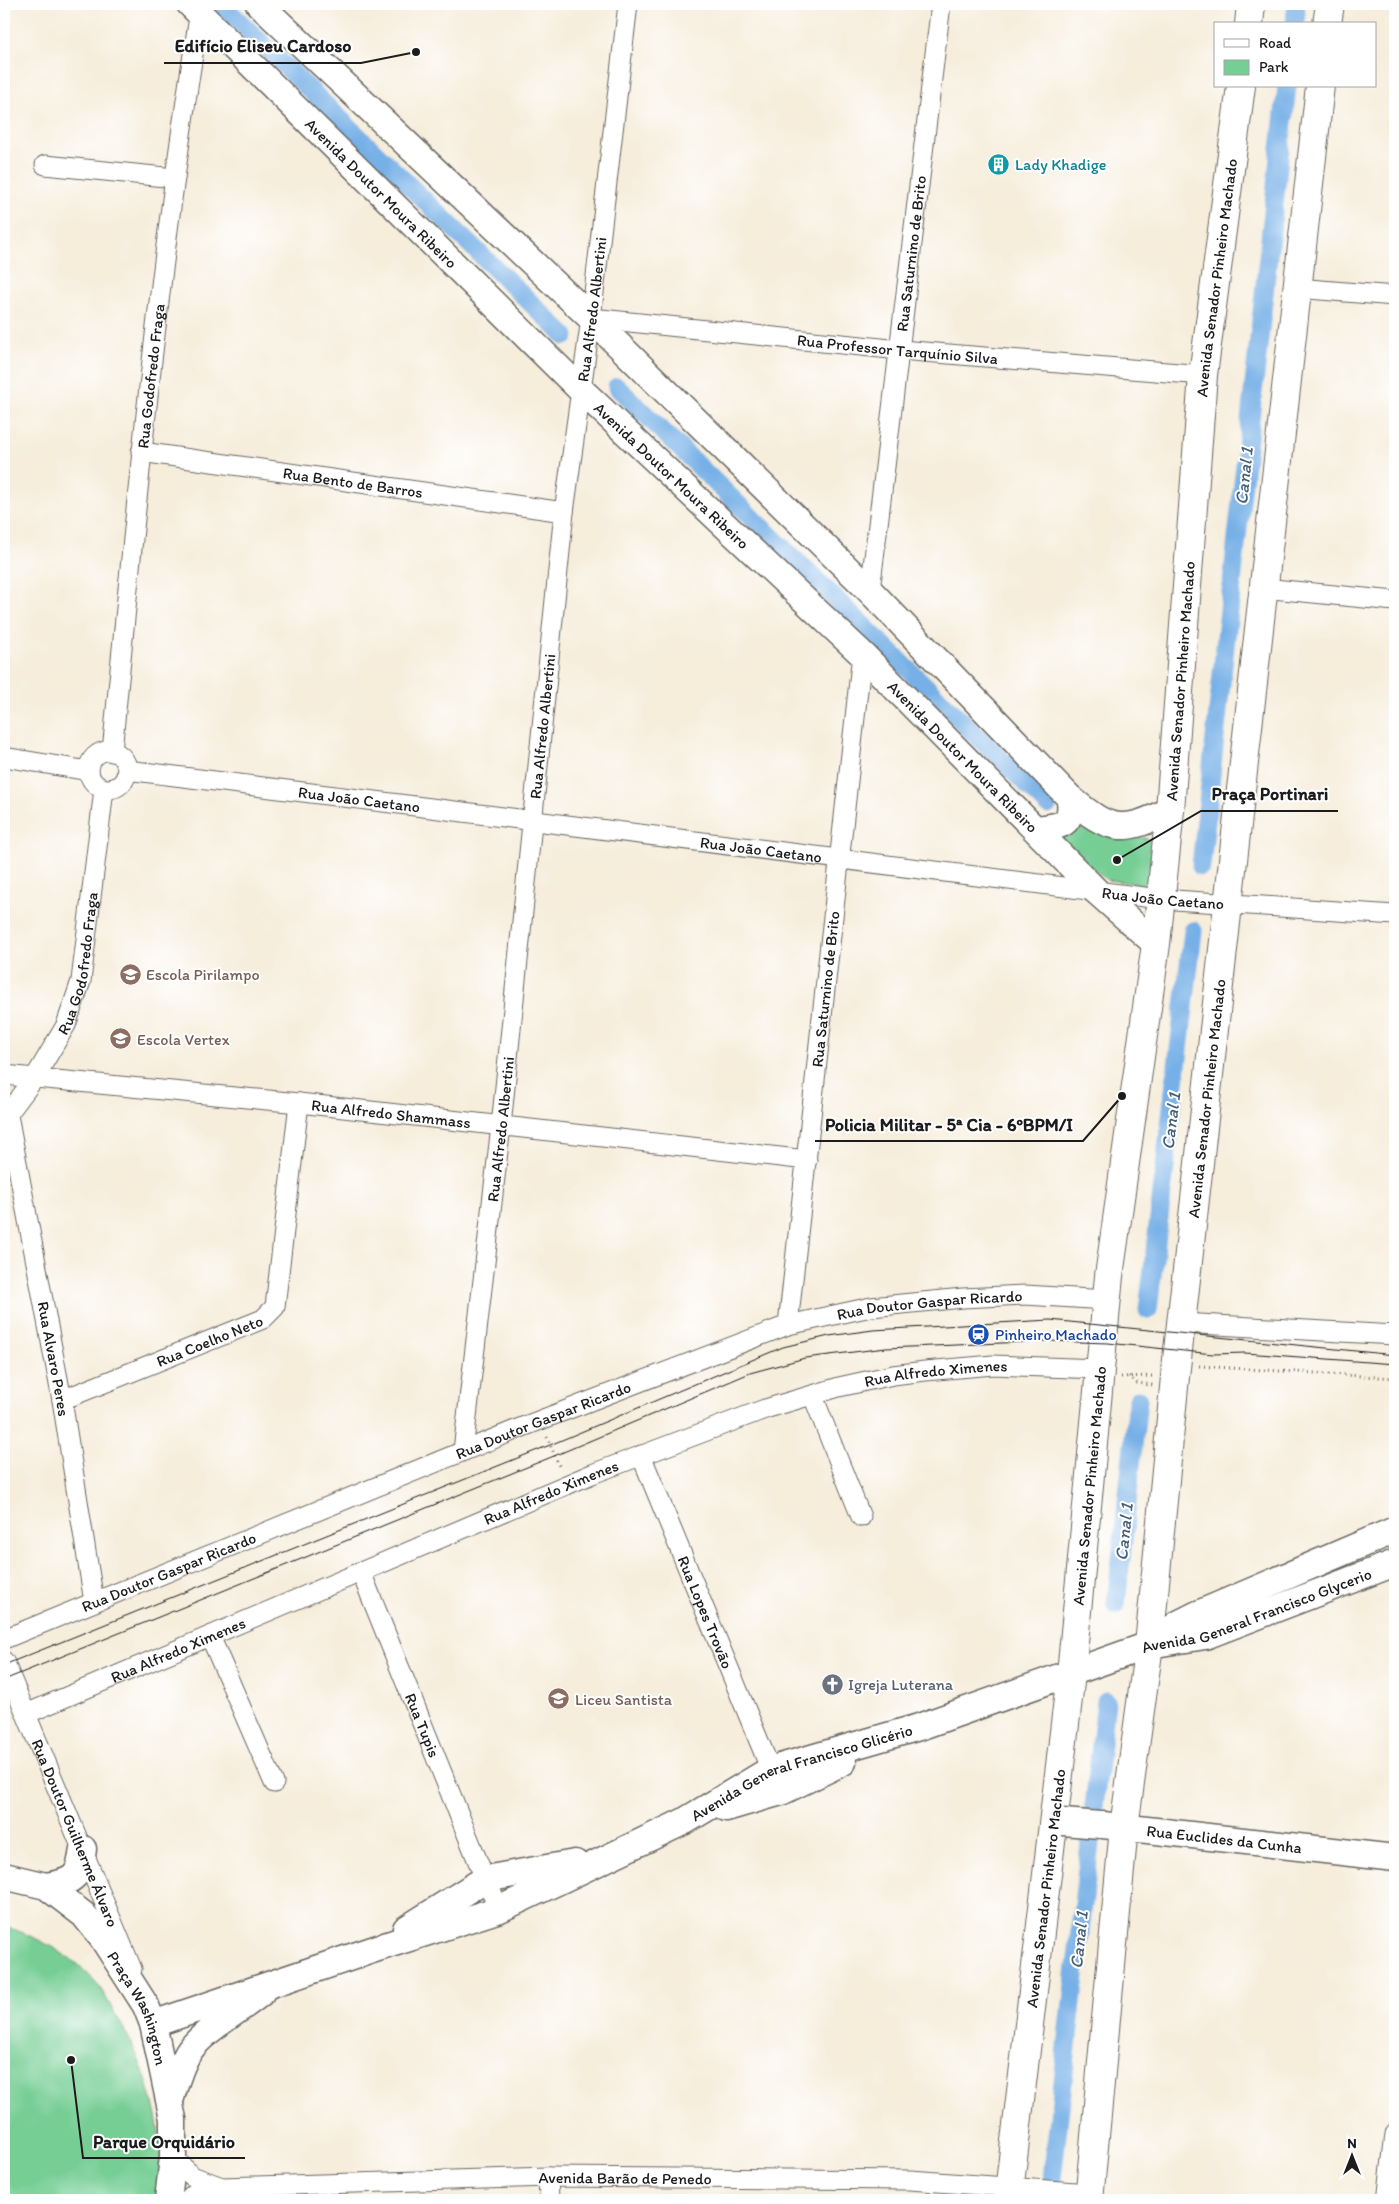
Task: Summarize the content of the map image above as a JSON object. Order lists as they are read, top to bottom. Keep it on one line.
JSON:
{"streets":{"main road":["Avenida Senador Pinheiro Machado"],"street":["Avenida Doutor Moura Ribeiro","Rua Saturnino de Brito","Rua Alfredo Albertini","Rua Professor Tarquínio Silva","Rua Godofredo Fraga","Rua Bento de Barros","Rua João Caetano","Rua Alfredo Shammass","Rua Doutor Gaspar Ricardo","Rua Coelho Neto","Rua Alvaro Peres","Rua Alfredo Ximenes","Avenida General Francisco Glycerio","Rua Lopes Trovão","Rua Tupis","Avenida General Francisco Glicério","Rua Doutor Guilherme Álvaro","Rua Euclides da Cunha","Praça Washington","Avenida Barão de Penedo"]},"crossings":[["Avenida Doutor Moura Ribeiro","Rua Saturnino de Brito"],["Avenida Doutor Moura Ribeiro","Avenida Senador Pinheiro Machado"],["Avenida Doutor Moura Ribeiro","Rua Alfredo Albertini"],["Avenida Doutor Moura Ribeiro","Rua Godofredo Fraga"],["Avenida Doutor Moura Ribeiro","Rua João Caetano"],["Rua Saturnino de Brito","Rua Professor Tarquínio Silva"],["Rua Saturnino de Brito","Rua João Caetano"],["Rua Saturnino de Brito","Rua Alfredo Shammass"],["Rua Saturnino de Brito","Rua Doutor Gaspar Ricardo"],["Avenida Senador Pinheiro Machado","Rua Professor Tarquínio Silva"],["Avenida Senador Pinheiro Machado","Rua João Caetano"],["Avenida Senador Pinheiro Machado","Rua Doutor Gaspar Ricardo"],["Avenida Senador Pinheiro Machado","Rua Alfredo Ximenes"],["Avenida Senador Pinheiro Machado","Avenida General Francisco Glycerio"],["Avenida Senador Pinheiro Machado","Avenida General Francisco Glicério"],["Avenida Senador Pinheiro Machado","Rua Euclides da Cunha"],["Avenida Senador Pinheiro Machado","Avenida Barão de Penedo"],["Rua Alfredo Albertini","Rua Professor Tarquínio Silva"],["Rua Alfredo Albertini","Rua Bento de Barros"],["Rua Alfredo Albertini","Rua João Caetano"],["Rua Alfredo Albertini","Rua Alfredo Shammass"],["Rua Alfredo Albertini","Rua Doutor Gaspar Ricardo"],["Rua Godofredo Fraga","Rua Bento de Barros"],["Rua Godofredo Fraga","Rua João Caetano"],["Rua Godofredo Fraga","Rua Alfredo Shammass"],["Rua Godofredo Fraga","Rua Alvaro Peres"],["Rua Alfredo Shammass","Rua Coelho Neto"],["Rua Doutor Gaspar Ricardo","Rua Alvaro Peres"],["Rua Coelho Neto","Rua Alvaro Peres"],["Rua Alfredo Ximenes","Rua Lopes Trovão"],["Rua Alfredo Ximenes","Rua Tupis"],["Rua Alfredo Ximenes","Rua Doutor Guilherme Álvaro"],["Avenida General Francisco Glycerio","Avenida General Francisco Glicério"],["Rua Lopes Trovão","Avenida General Francisco Glicério"],["Rua Tupis","Avenida General Francisco Glicério"],["Avenida General Francisco Glicério","Rua Doutor Guilherme Álvaro"],["Avenida General Francisco Glicério","Praça Washington"],["Rua Doutor Guilherme Álvaro","Praça Washington"],["Praça Washington","Avenida Barão de Penedo"]],"water":["Canal 1"],"places":{"other":["Edifício Eliseu Cardoso","Praça Portinari","Policia Militar - 5ª Cia - 6ºBPM/I","Parque Orquidário"],"building":["Lady Khadige"],"school or university":["Escola Pirilampo","Escola Vertex","Liceu Santista"],"station":["Pinheiro Machado"],"church":["Igreja Luterana"]},"legend":["Road","Park"],"north":"top"}
